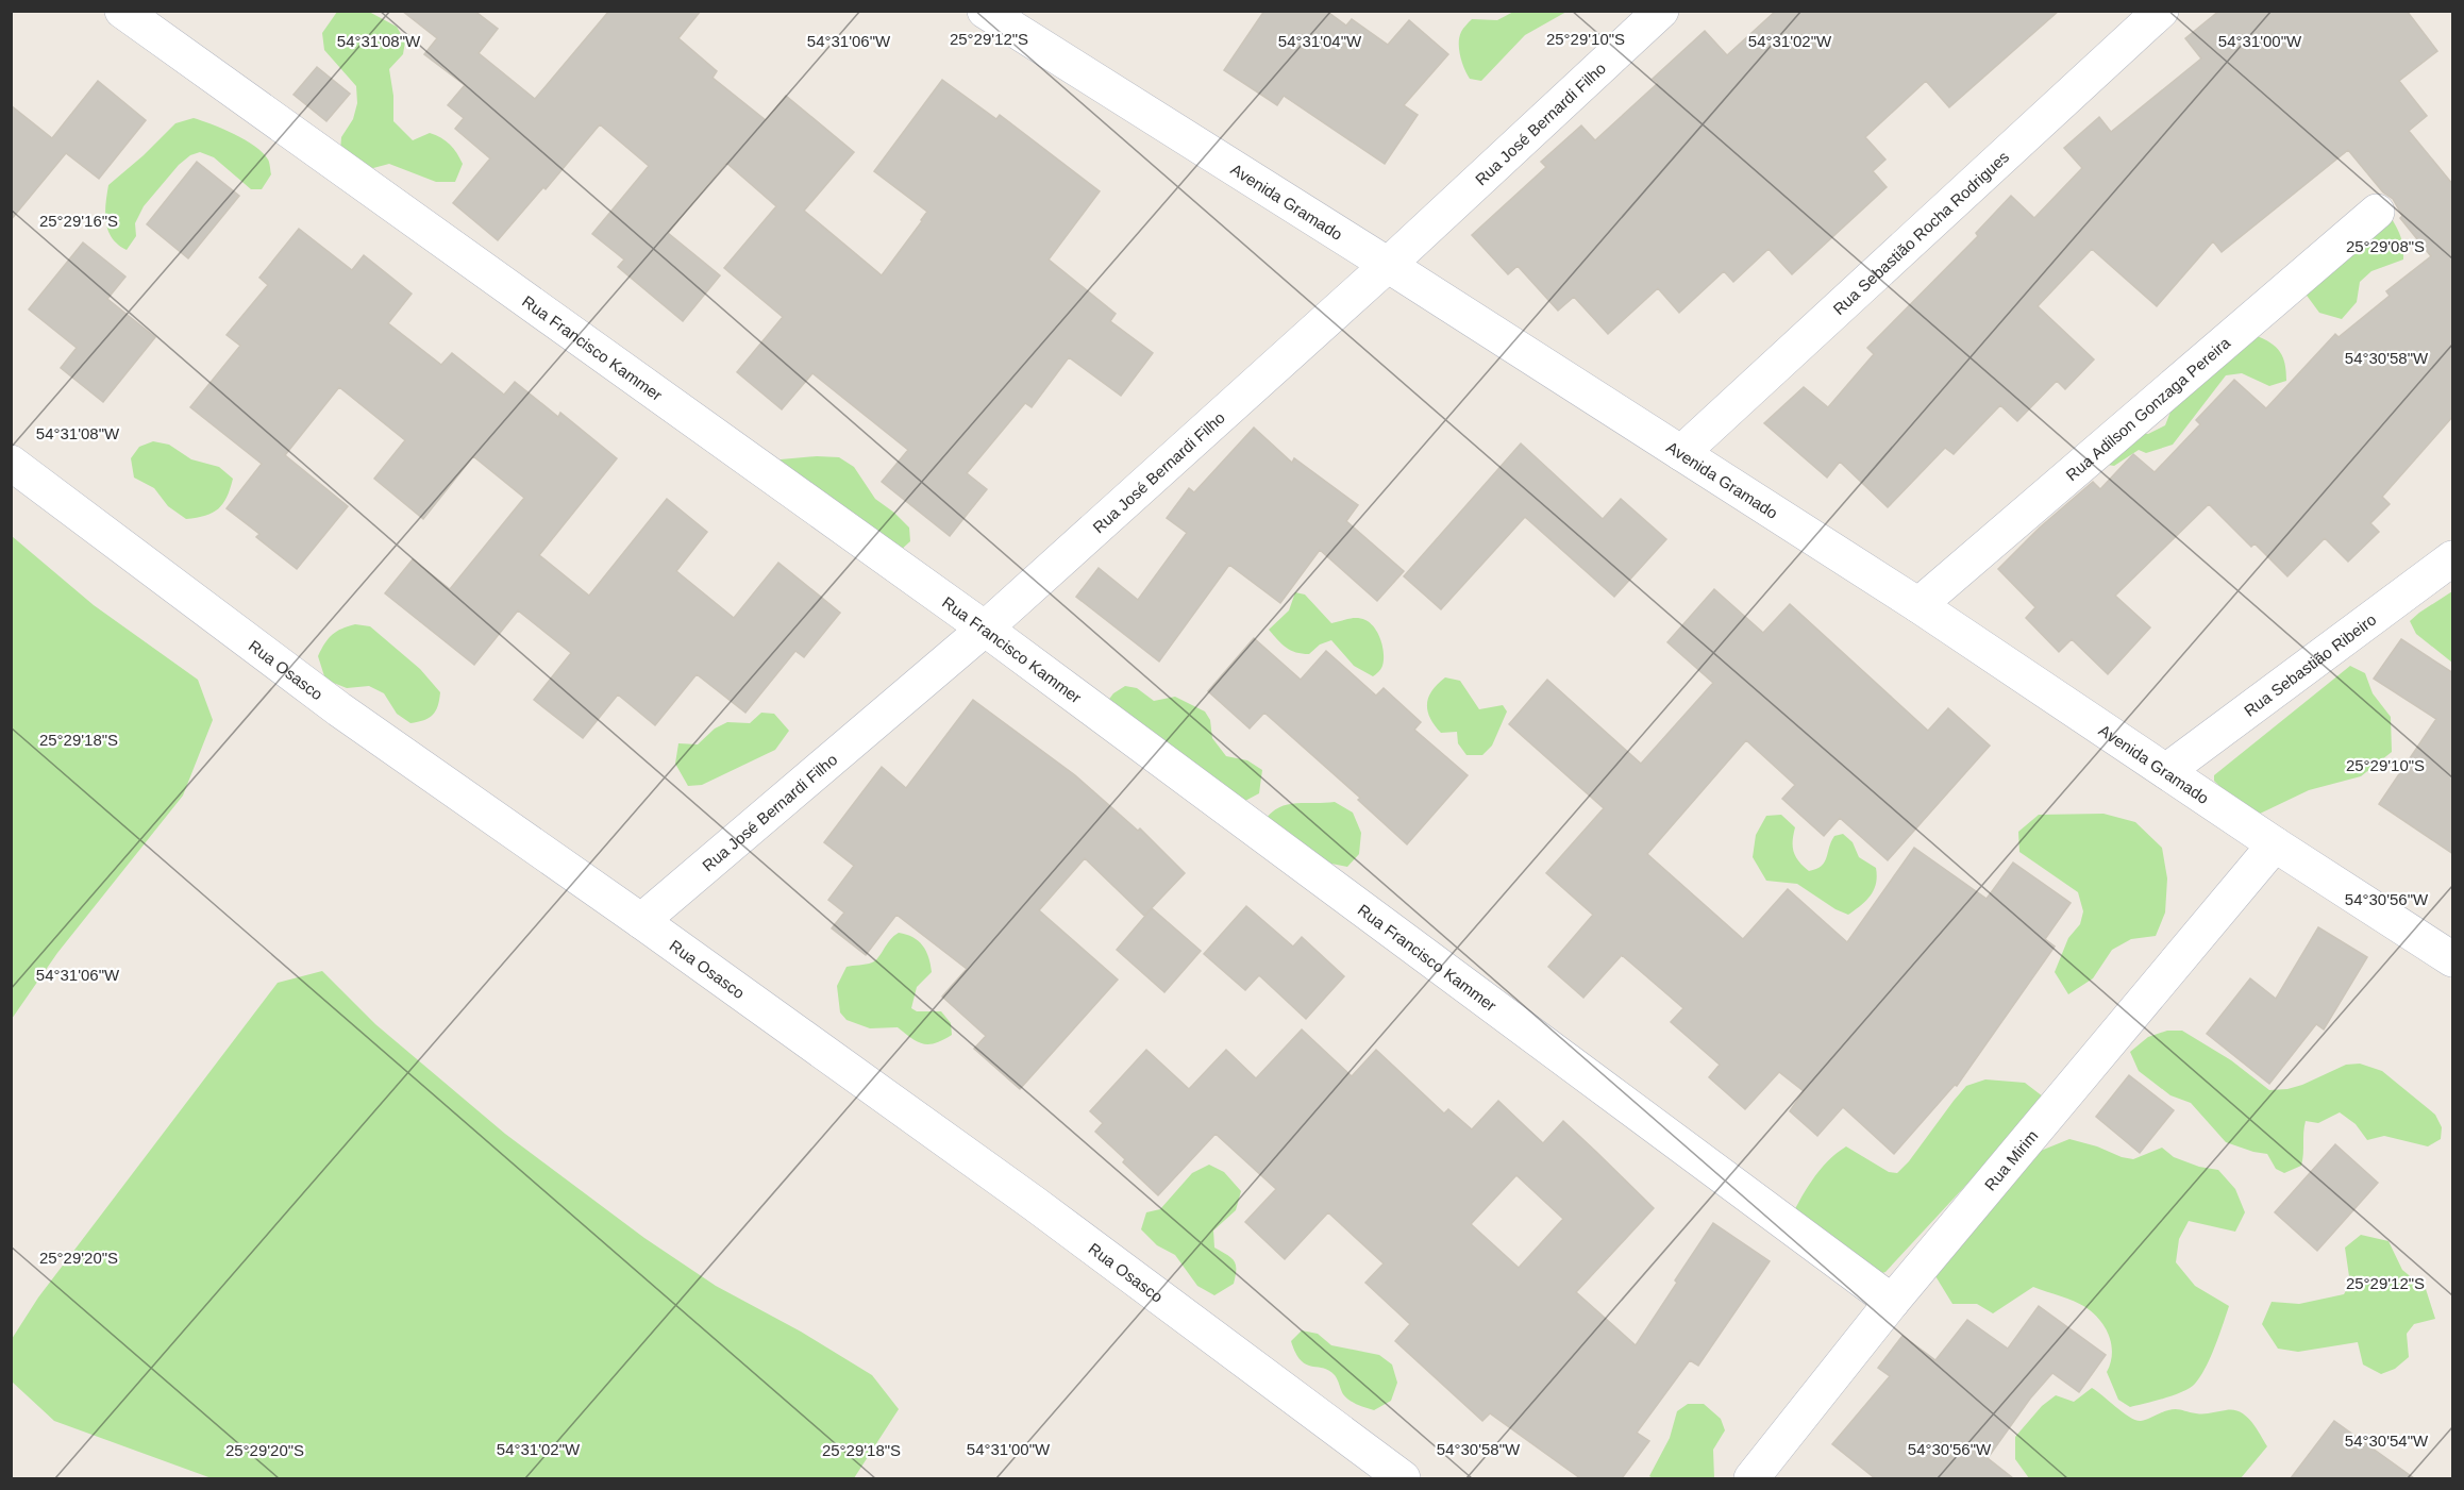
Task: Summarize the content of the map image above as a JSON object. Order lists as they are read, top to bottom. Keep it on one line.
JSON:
{"streets":{"street":["Rua José Bernardi Filho","Avenida Gramado","Rua Sebastião Rocha Rodrigues","Rua Francisco Kammer","Rua Adilson Gonzaga Pereira","Rua Sebastião Ribeiro","Rua Osasco","Rua Mirim"]},"crossings":[["Rua José Bernardi Filho","Avenida Gramado"],["Rua José Bernardi Filho","Rua Francisco Kammer"],["Rua José Bernardi Filho","Rua Osasco"],["Avenida Gramado","Rua Sebastião Rocha Rodrigues"],["Avenida Gramado","Rua Adilson Gonzaga Pereira"],["Avenida Gramado","Rua Sebastião Ribeiro"],["Avenida Gramado","Rua Mirim"],["Rua Francisco Kammer","Rua Mirim"]],"coordinates":["25°29'12\"S","25°29'10\"S","54°31'08\"W","54°31'06\"W","54°31'04\"W","54°31'02\"W","54°31'00\"W","25°29'16\"S","25°29'08\"S","54°30'58\"W","25°29'18\"S","54°30'56\"W","25°29'20\"S","54°30'54\"W"]}
